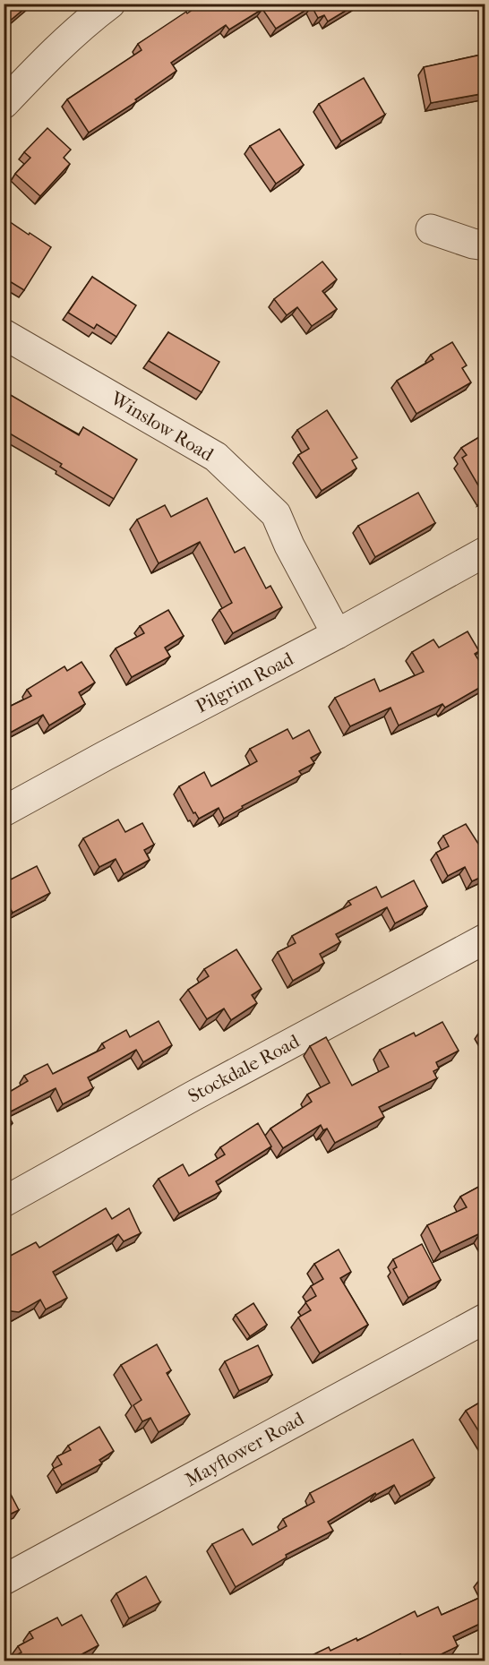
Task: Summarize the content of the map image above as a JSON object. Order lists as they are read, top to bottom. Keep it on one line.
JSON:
{"streets":{"street":["Winslow Road","Pilgrim Road","Stockdale Road","Mayflower Road"]},"crossings":[["Winslow Road","Pilgrim Road"]]}
